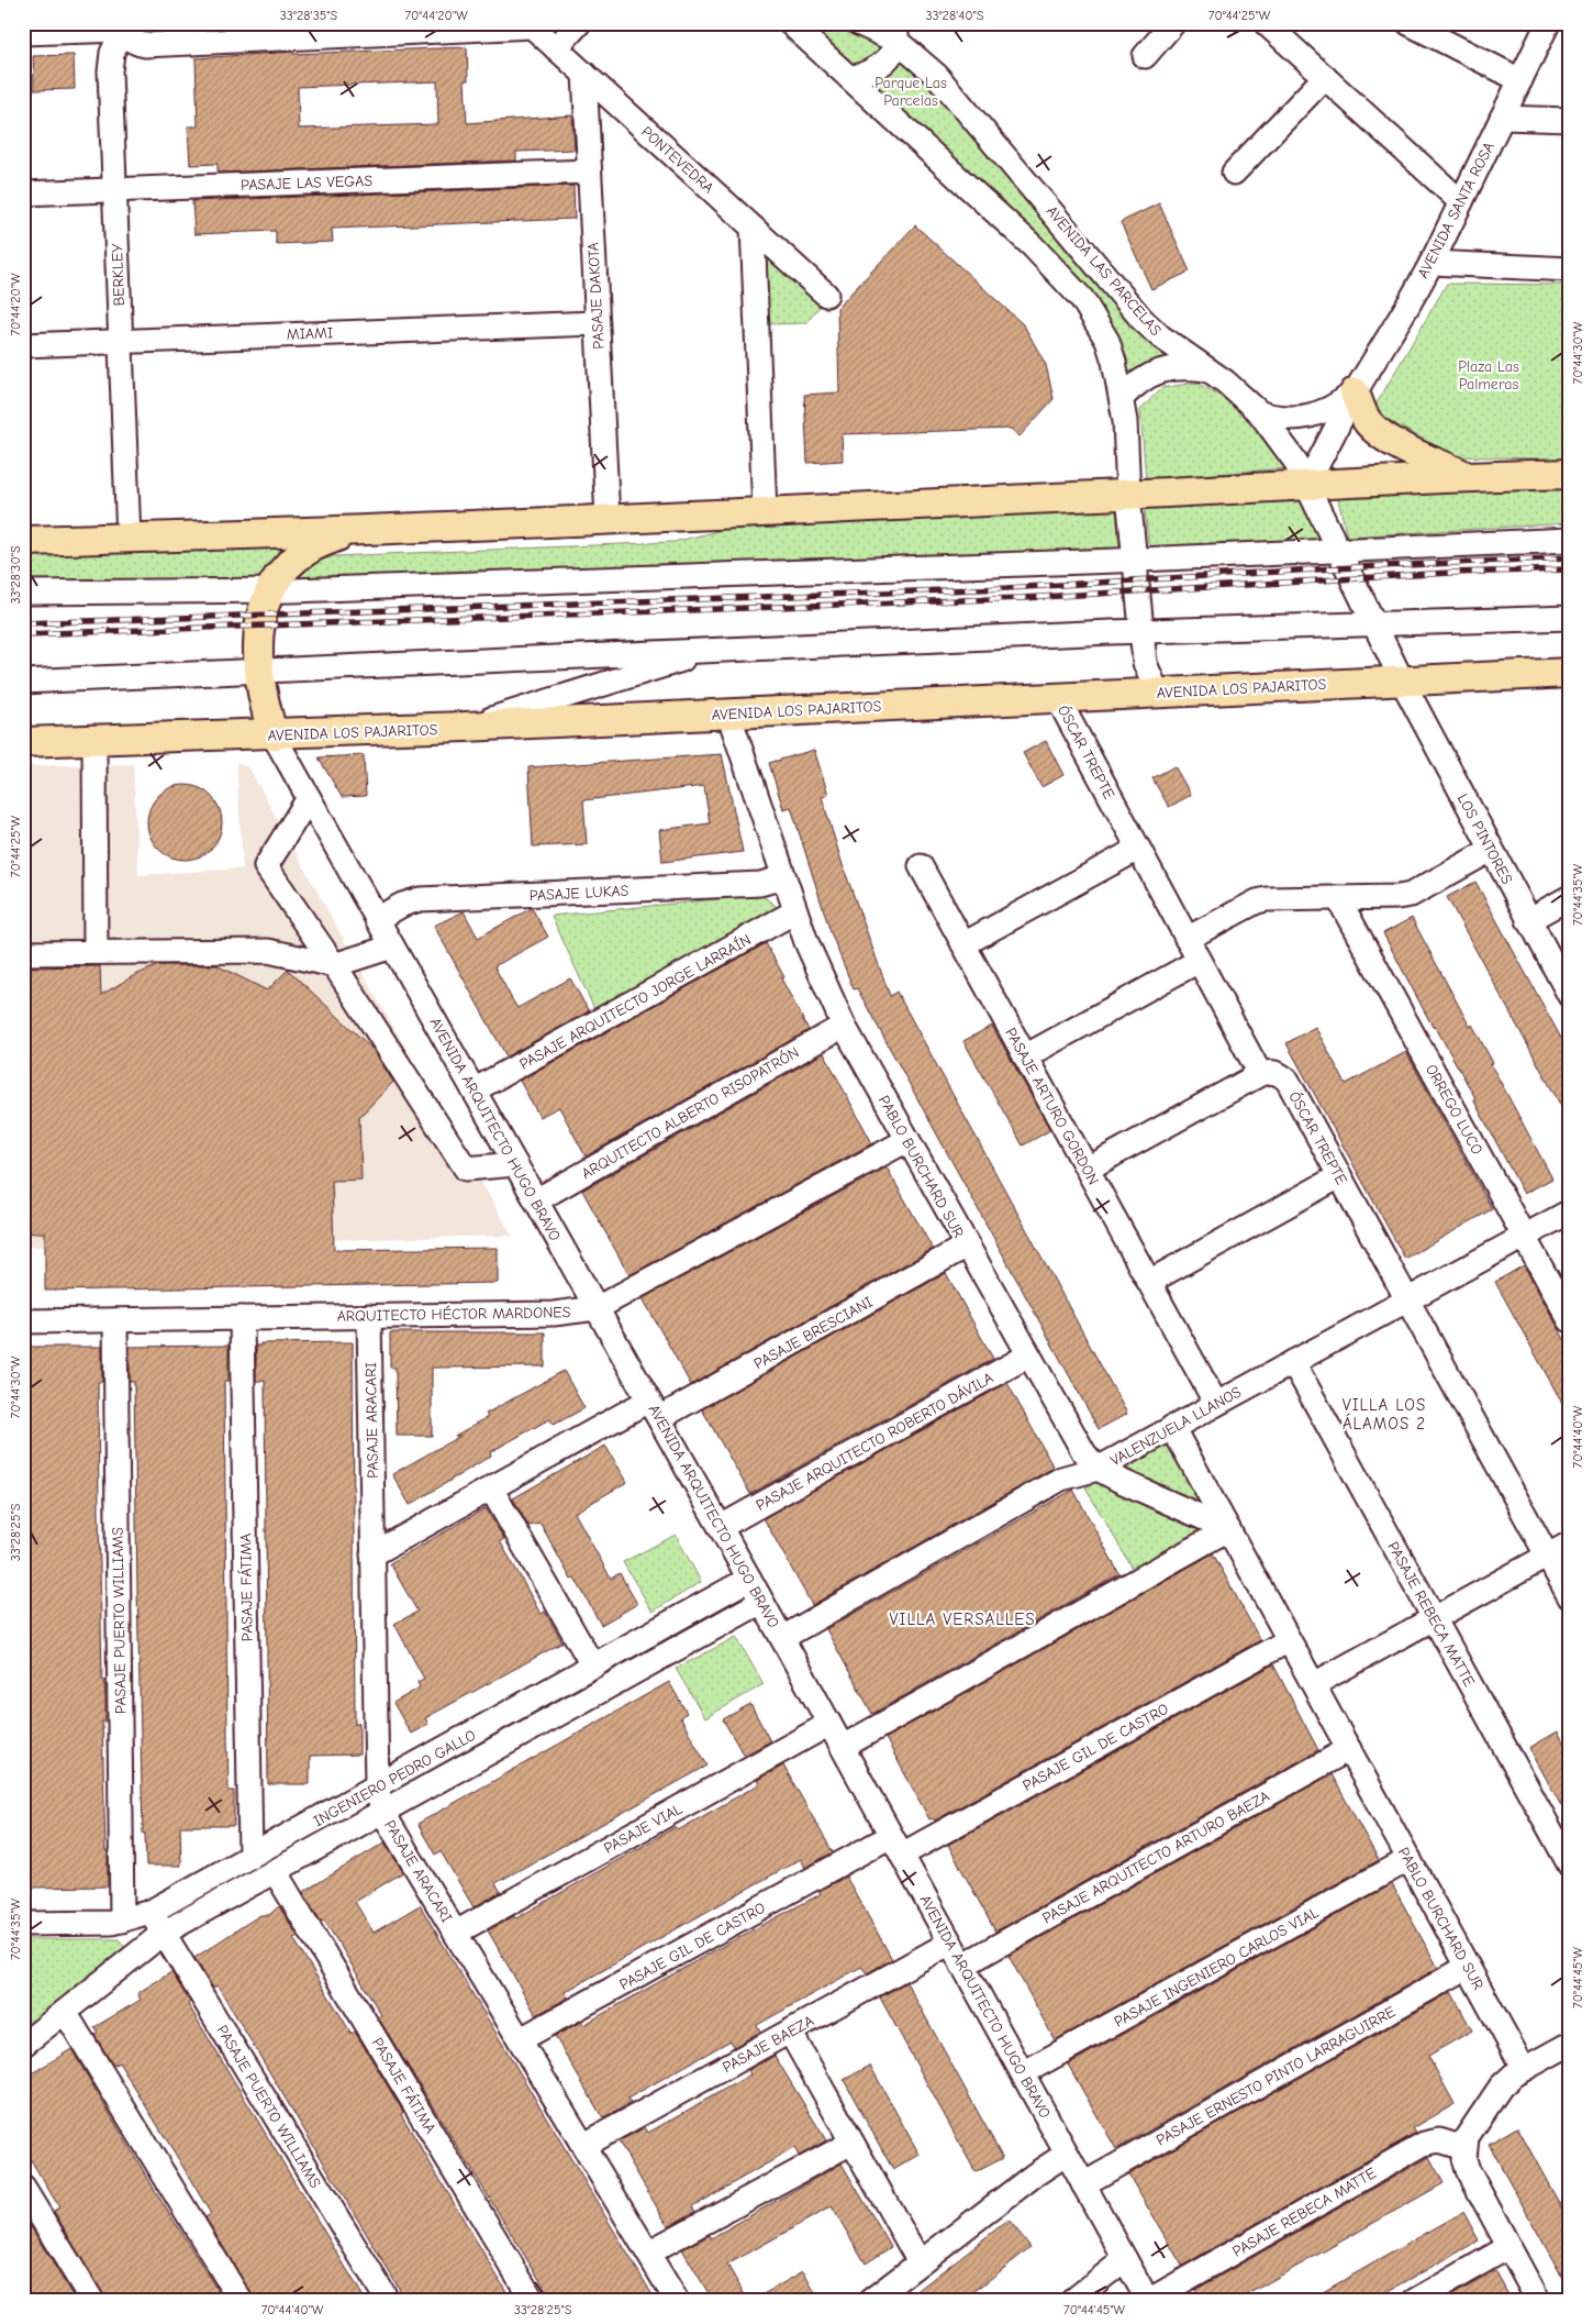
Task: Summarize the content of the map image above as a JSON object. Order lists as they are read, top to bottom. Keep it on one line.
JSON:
{"streets":{"main road":["AVENIDA LOS PAJARITOS"],"street":["PONTEVEDRA","PASAJE LAS VEGAS","AVENIDA SANTA ROSA","AVENIDA LAS PARCELAS","BERKLEY","PASAJE DAKOTA","MIAMI","ÓSCAR TREPTE","LOS PINTORES","PASAJE LUKAS","PASAJE ARQUITECTO JORGE LARRAÍN","PASAJE ARTURO GORDON","ORREGO LUCO","ARQUITECTO ALBERTO RISOPATRÓN","AVENIDA ARQUITECTO HUGO BRAVO","PABLO BURCHARD SUR","ARQUITECTO HÉCTOR MARDONES","PASAJE BRESCIANI","PASAJE ARACARI","VALENZUELA LLANOS","PASAJE ARQUITECTO ROBERTO DÁVILA","PASAJE FÁTIMA","PASAJE REBECA MATTE","PASAJE PUERTO WILLIAMS","PASAJE GIL DE CASTRO","INGENIERO PEDRO GALLO","PASAJE VIAL","PASAJE ARQUITECTO ARTURO BAEZA","PASAJE INGENIERO CARLOS VIAL","PASAJE BAEZA","PASAJE ERNESTO PINTO LARRAGUIRRE"]},"crossings":[["PONTEVEDRA","PASAJE DAKOTA"],["PASAJE LAS VEGAS","BERKLEY"],["PASAJE LAS VEGAS","PASAJE DAKOTA"],["AVENIDA SANTA ROSA","AVENIDA LAS PARCELAS"],["AVENIDA LAS PARCELAS","AVENIDA LOS PAJARITOS"],["AVENIDA LAS PARCELAS","LOS PINTORES"],["BERKLEY","MIAMI"],["PASAJE DAKOTA","MIAMI"],["AVENIDA LOS PAJARITOS","ÓSCAR TREPTE"],["AVENIDA LOS PAJARITOS","LOS PINTORES"],["AVENIDA LOS PAJARITOS","AVENIDA ARQUITECTO HUGO BRAVO"],["AVENIDA LOS PAJARITOS","PABLO BURCHARD SUR"],["ÓSCAR TREPTE","VALENZUELA LLANOS"],["PASAJE LUKAS","AVENIDA ARQUITECTO HUGO BRAVO"],["PASAJE LUKAS","PABLO BURCHARD SUR"],["PASAJE ARQUITECTO JORGE LARRAÍN","AVENIDA ARQUITECTO HUGO BRAVO"],["PASAJE ARQUITECTO JORGE LARRAÍN","PABLO BURCHARD SUR"],["PASAJE ARTURO GORDON","VALENZUELA LLANOS"],["ORREGO LUCO","VALENZUELA LLANOS"],["ARQUITECTO ALBERTO RISOPATRÓN","AVENIDA ARQUITECTO HUGO BRAVO"],["ARQUITECTO ALBERTO RISOPATRÓN","PABLO BURCHARD SUR"],["AVENIDA ARQUITECTO HUGO BRAVO","ARQUITECTO HÉCTOR MARDONES"],["AVENIDA ARQUITECTO HUGO BRAVO","PASAJE BRESCIANI"],["AVENIDA ARQUITECTO HUGO BRAVO","VALENZUELA LLANOS"],["AVENIDA ARQUITECTO HUGO BRAVO","PASAJE ARQUITECTO ROBERTO DÁVILA"],["AVENIDA ARQUITECTO HUGO BRAVO","PASAJE REBECA MATTE"],["AVENIDA ARQUITECTO HUGO BRAVO","PASAJE GIL DE CASTRO"],["AVENIDA ARQUITECTO HUGO BRAVO","INGENIERO PEDRO GALLO"],["AVENIDA ARQUITECTO HUGO BRAVO","PASAJE VIAL"],["AVENIDA ARQUITECTO HUGO BRAVO","PASAJE ARQUITECTO ARTURO BAEZA"],["AVENIDA ARQUITECTO HUGO BRAVO","PASAJE INGENIERO CARLOS VIAL"],["AVENIDA ARQUITECTO HUGO BRAVO","PASAJE BAEZA"],["AVENIDA ARQUITECTO HUGO BRAVO","PASAJE ERNESTO PINTO LARRAGUIRRE"],["PABLO BURCHARD SUR","ARQUITECTO HÉCTOR MARDONES"],["PABLO BURCHARD SUR","PASAJE BRESCIANI"],["PABLO BURCHARD SUR","VALENZUELA LLANOS"],["PABLO BURCHARD SUR","PASAJE ARQUITECTO ROBERTO DÁVILA"],["PABLO BURCHARD SUR","PASAJE GIL DE CASTRO"],["PABLO BURCHARD SUR","PASAJE ARQUITECTO ARTURO BAEZA"],["PABLO BURCHARD SUR","PASAJE INGENIERO CARLOS VIAL"],["PABLO BURCHARD SUR","PASAJE ERNESTO PINTO LARRAGUIRRE"],["ARQUITECTO HÉCTOR MARDONES","PASAJE ARACARI"],["ARQUITECTO HÉCTOR MARDONES","PASAJE FÁTIMA"],["ARQUITECTO HÉCTOR MARDONES","PASAJE PUERTO WILLIAMS"],["PASAJE BRESCIANI","PASAJE ARACARI"],["PASAJE ARACARI","PASAJE GIL DE CASTRO"],["PASAJE ARACARI","INGENIERO PEDRO GALLO"],["PASAJE ARACARI","PASAJE VIAL"],["PASAJE ARACARI","PASAJE BAEZA"],["VALENZUELA LLANOS","PASAJE REBECA MATTE"],["PASAJE FÁTIMA","INGENIERO PEDRO GALLO"],["PASAJE PUERTO WILLIAMS","INGENIERO PEDRO GALLO"]],"districts":["VILLA LOS ÁLAMOS 2","VILLA VERSALLES"],"parks":["Parque Las Parcelas","Plaza Las Palmeras"],"coordinates":["33°28'35\"S","70°44'20\"W","33°28'40\"S","70°44'25\"W","70°44'30\"W","33°28'30\"S","70°44'35\"W","70°44'40\"W","33°28'25\"S","70°44'45\"W"]}
